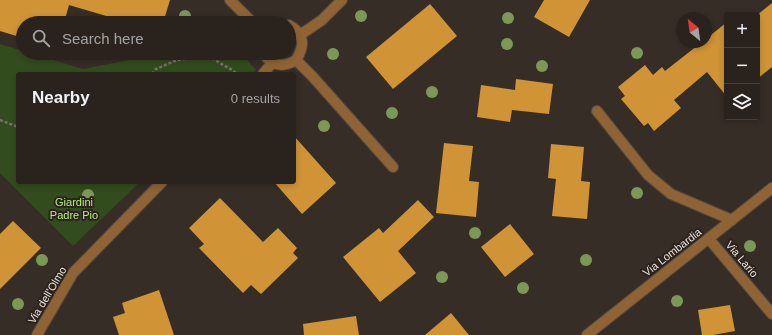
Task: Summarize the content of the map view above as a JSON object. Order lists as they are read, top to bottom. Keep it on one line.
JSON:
{"streets":{"street":["Via Lombardia","Via Lario","Via dell'Olmo"]},"crossings":[["Via Lombardia","Via Lario"]],"parks":["Giardini Padre Pio"],"north":"top left","page":{"map_buttons":["+","−"],"search":"Search here","heading":["Nearby","0 results"]}}
